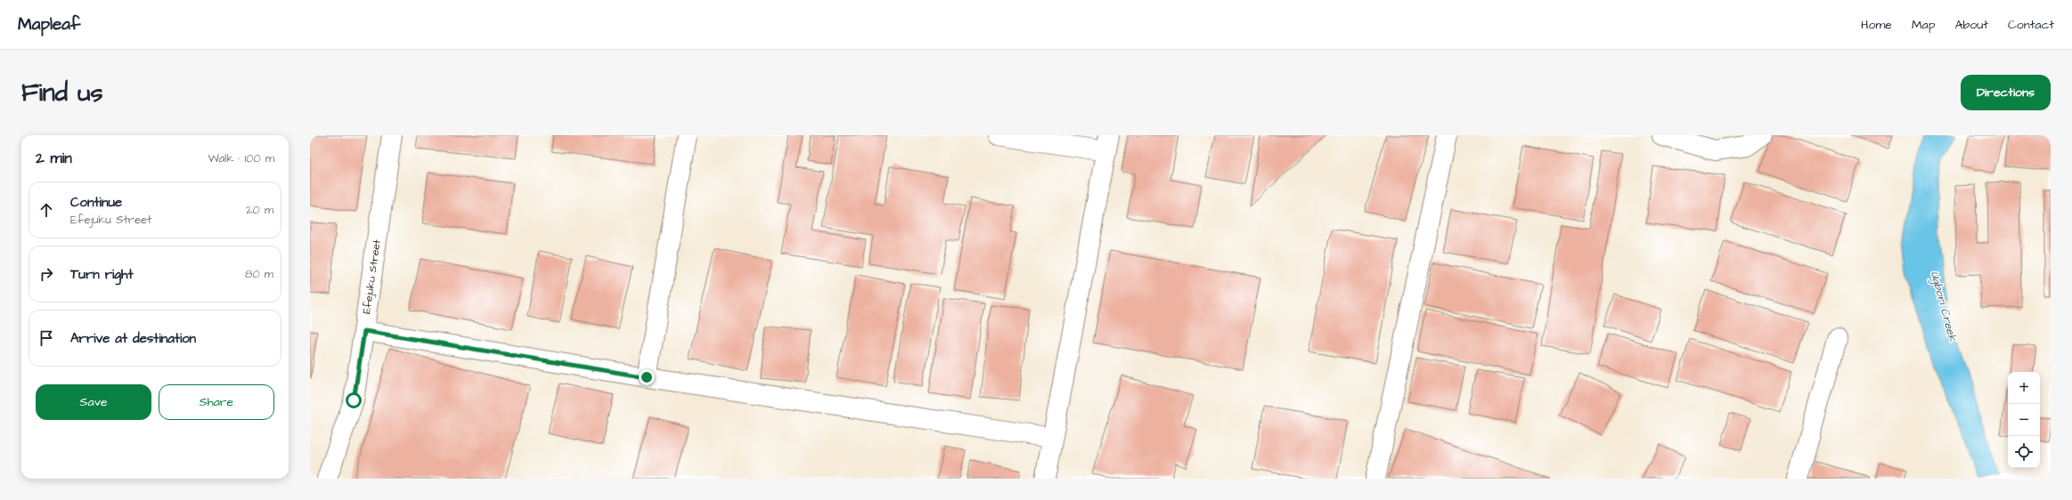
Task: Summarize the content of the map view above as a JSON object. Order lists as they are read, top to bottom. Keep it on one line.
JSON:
{"streets":{"street":["Efejuku Street"]},"water":["Ugbori Creek"],"page":{"header":"Mapleaf","nav":["Home","Map","About","Contact"],"buttons":["Directions",["Save","Share"]],"title":"Find us","heading":["2 min","Walk · 100 m"],"list":[["Continue","Efejuku Street","20 m"],["Turn right","80 m"],"Arrive at destination"],"map_buttons":["+","−"]}}
